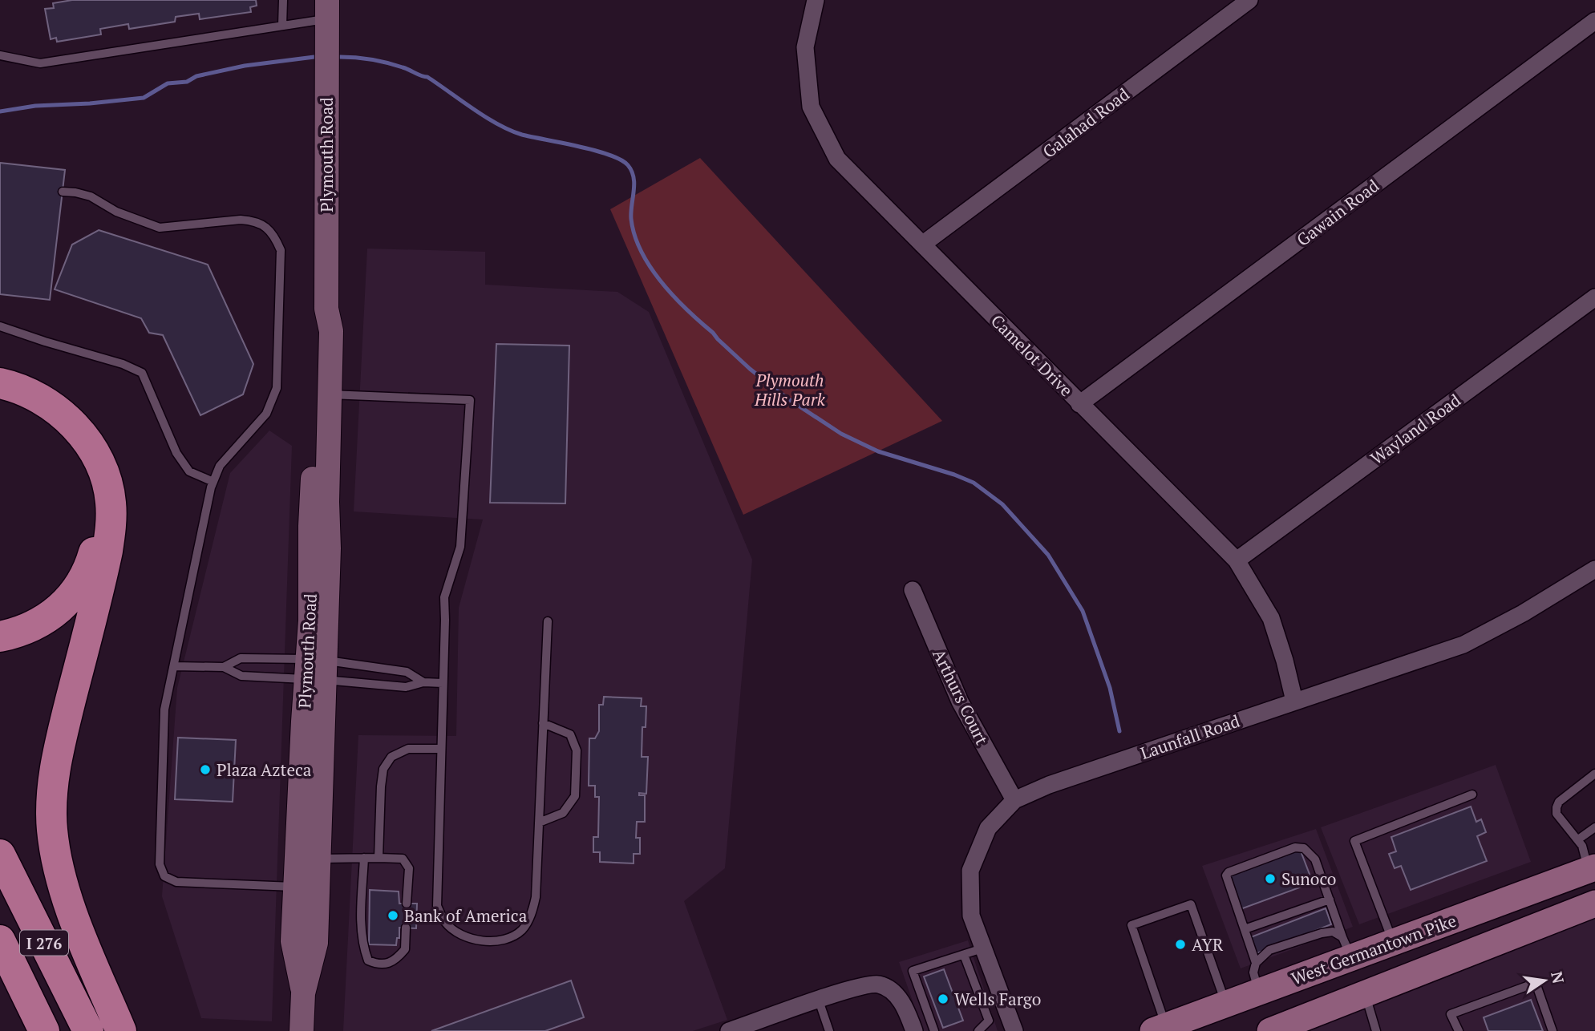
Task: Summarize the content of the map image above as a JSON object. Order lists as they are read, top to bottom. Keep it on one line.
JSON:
{"streets":{"highway":["I 276"],"main road":["Plymouth Road","West Germantown Pike"],"street":["Galahad Road","Gawain Road","Camelot Drive","Wayland Road","Arthurs Court","Launfall Road"]},"crossings":[["Galahad Road","Camelot Drive"],["Gawain Road","Camelot Drive"],["Camelot Drive","Wayland Road"],["Camelot Drive","Launfall Road"],["Arthurs Court","Launfall Road"]],"parks":["Plymouth Hills Park"],"places":["Plaza Azteca","Sunoco","Bank of America","AYR","Wells Fargo"],"north":"right"}
